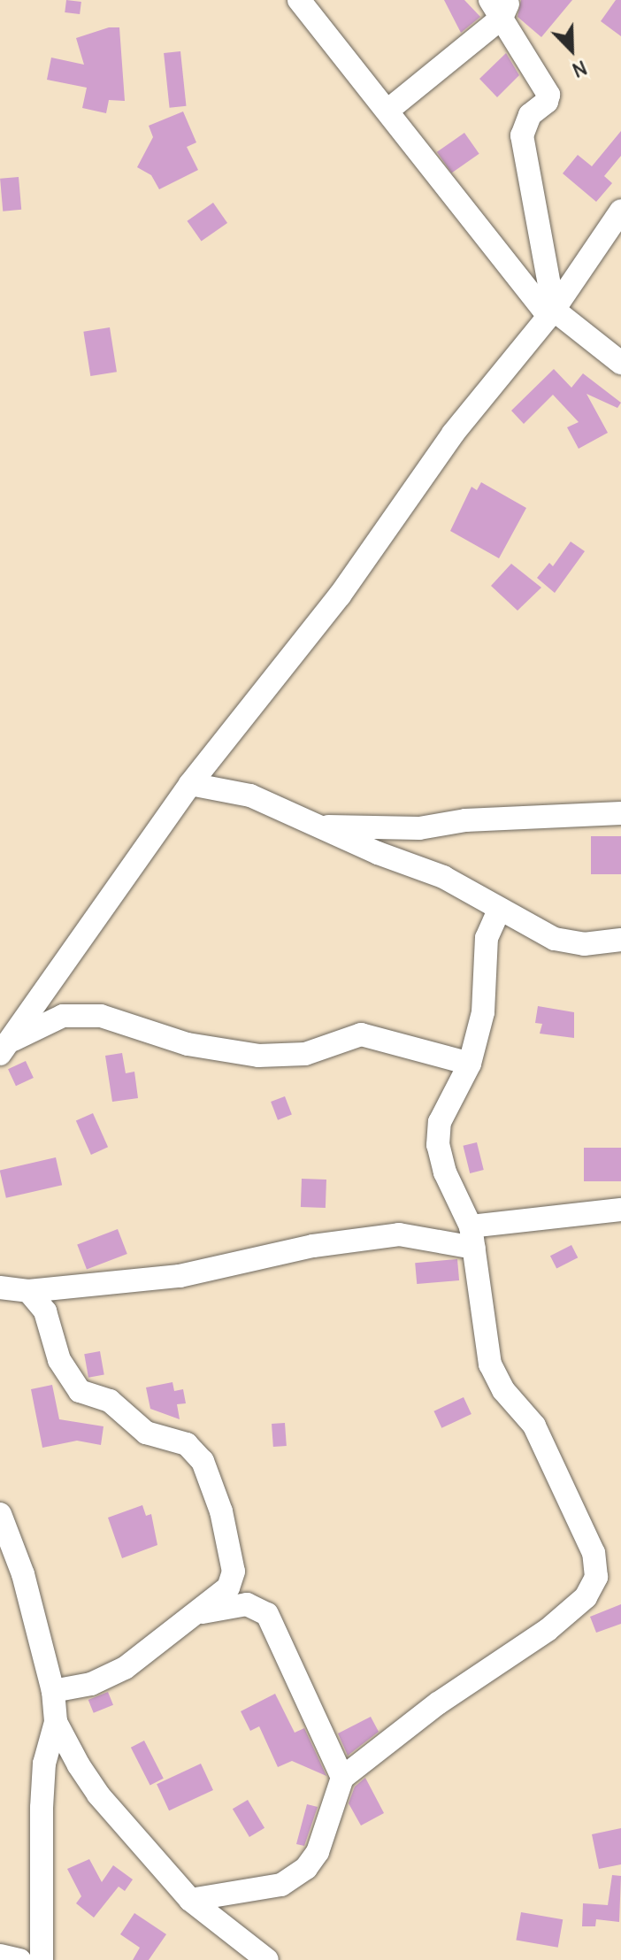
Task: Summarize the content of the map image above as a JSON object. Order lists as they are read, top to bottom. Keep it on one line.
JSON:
{"north":"bottom right"}
